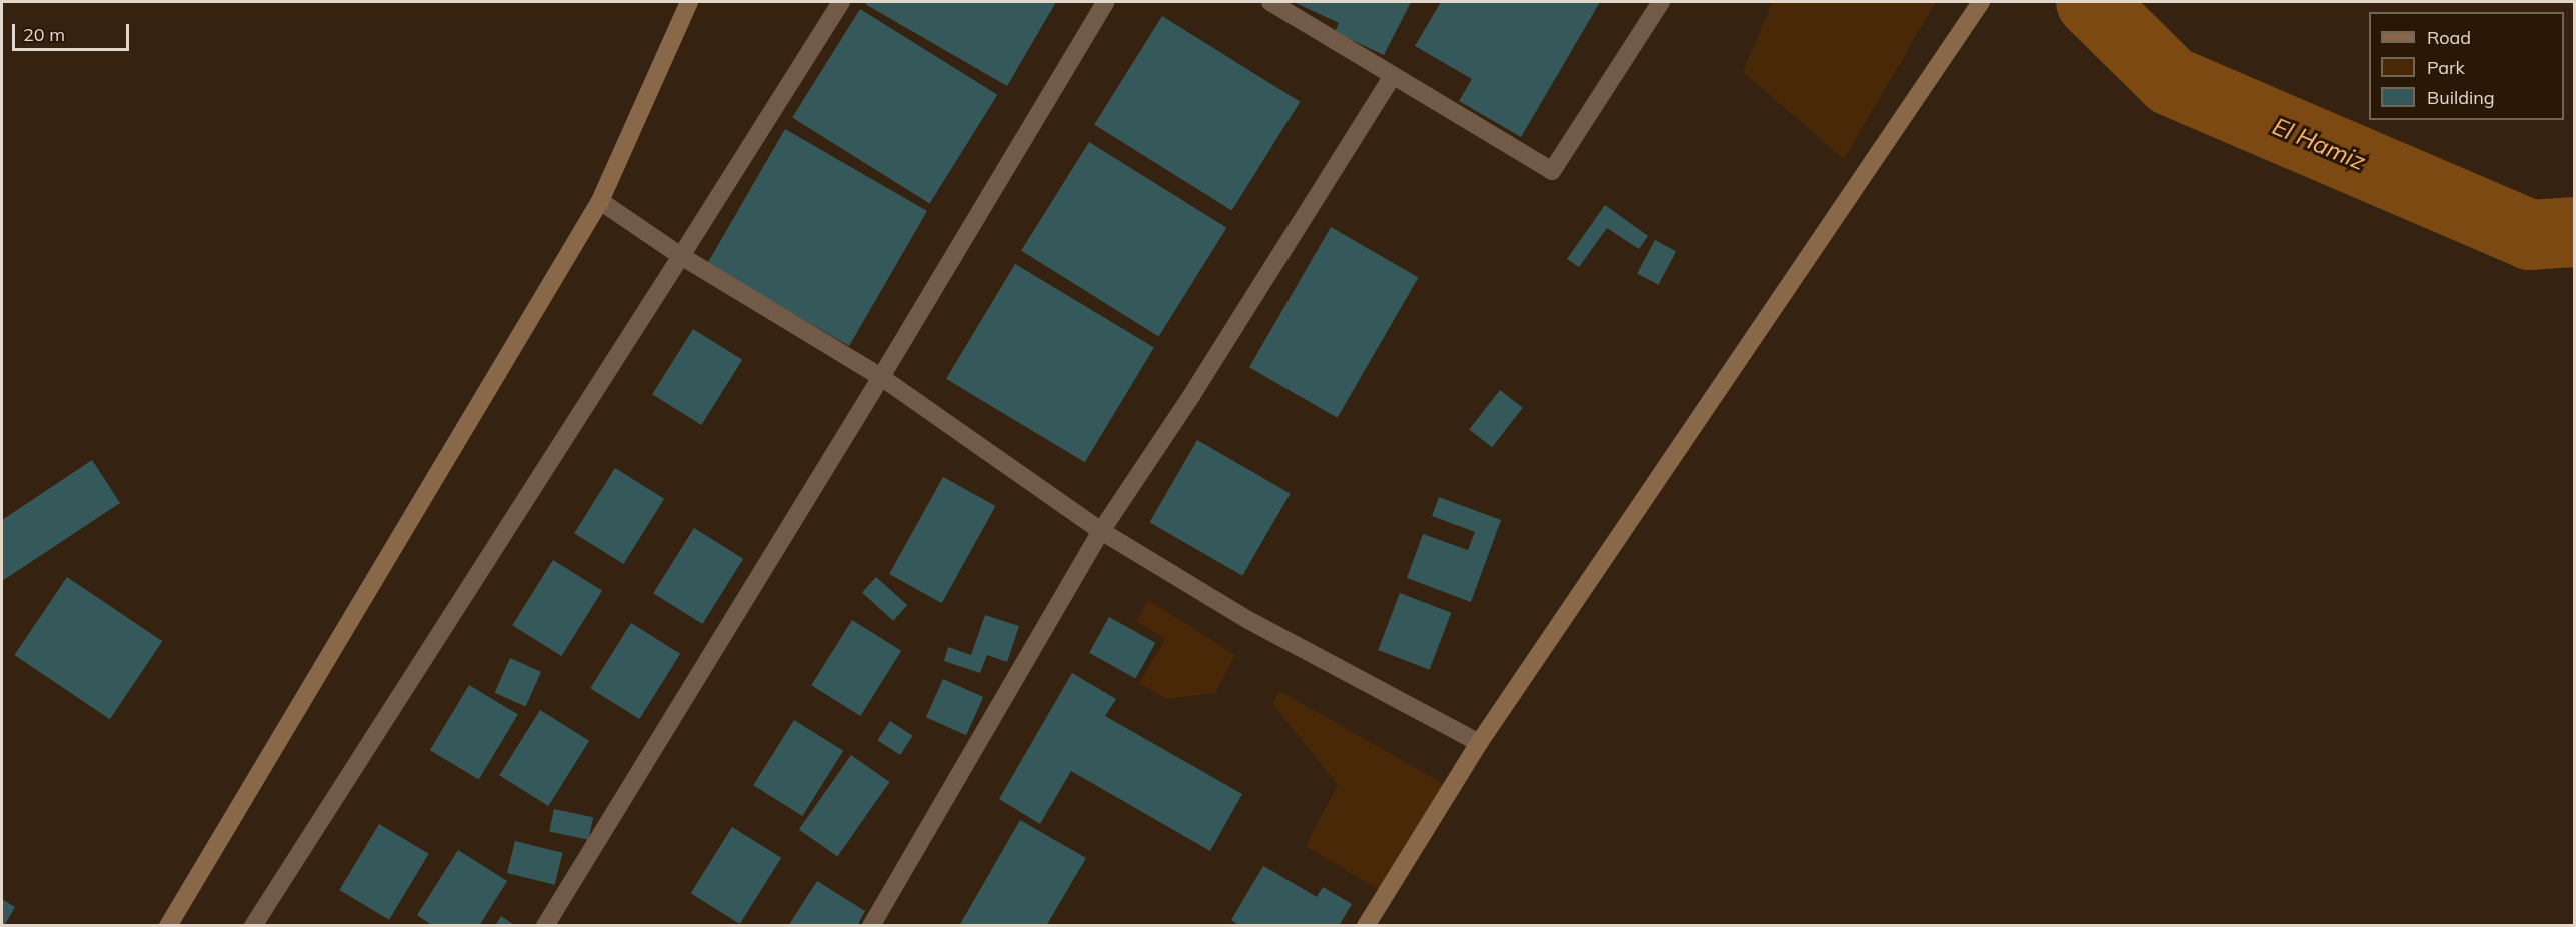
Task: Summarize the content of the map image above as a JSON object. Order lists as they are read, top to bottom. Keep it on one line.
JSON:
{"water":["El Hamiz"],"legend":["Road","Park","Building"],"scale_bar":"20 m"}
